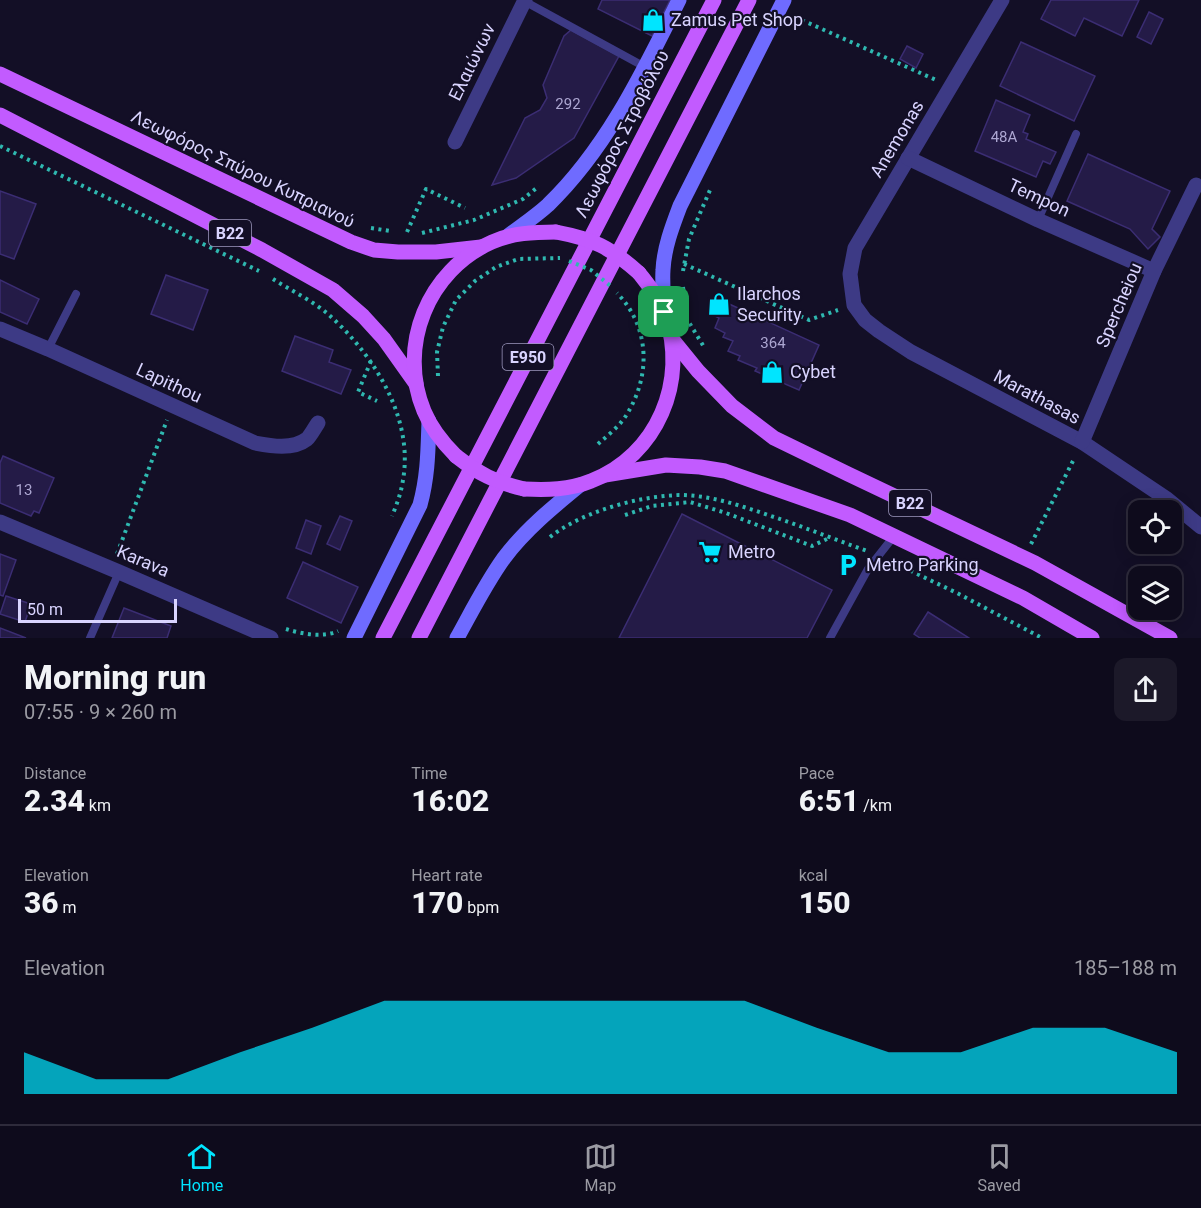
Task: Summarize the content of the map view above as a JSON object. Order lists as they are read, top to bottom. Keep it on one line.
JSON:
{"streets":{"main road":["Λεωφόρος Στροβόλου","Λεωφόρος Σπύρου Κυπριανού","B22","E950"],"street":["Ελαιώνων","Anemonas","Tempon","Spercheiou","Lapithou","Marathasas","Karava"]},"crossings":[["Anemonas","Tempon"],["Anemonas","Marathasas"],["Tempon","Spercheiou"],["Spercheiou","Marathasas"]],"places":{"shop":["Zamus Pet Shop","Ilarchos Security","Cybet"],"supermarket":["Metro"],"parking":["Metro Parking"]},"house_numbers":["292","48A","364","13"],"scale_bar":"50 m","page":{"scale":"50 m","heading":["Morning run","07:55 · 9 × 260 m"],"stats":[["Distance","2.34 km"],["Time","16:02"],["Pace","6:51 /km"],["Elevation","36 m"],["Heart rate","170 bpm"],["kcal","150"]],"chart":["Elevation","185–188 m"],"tabs":["Home","Map","Saved"]}}
